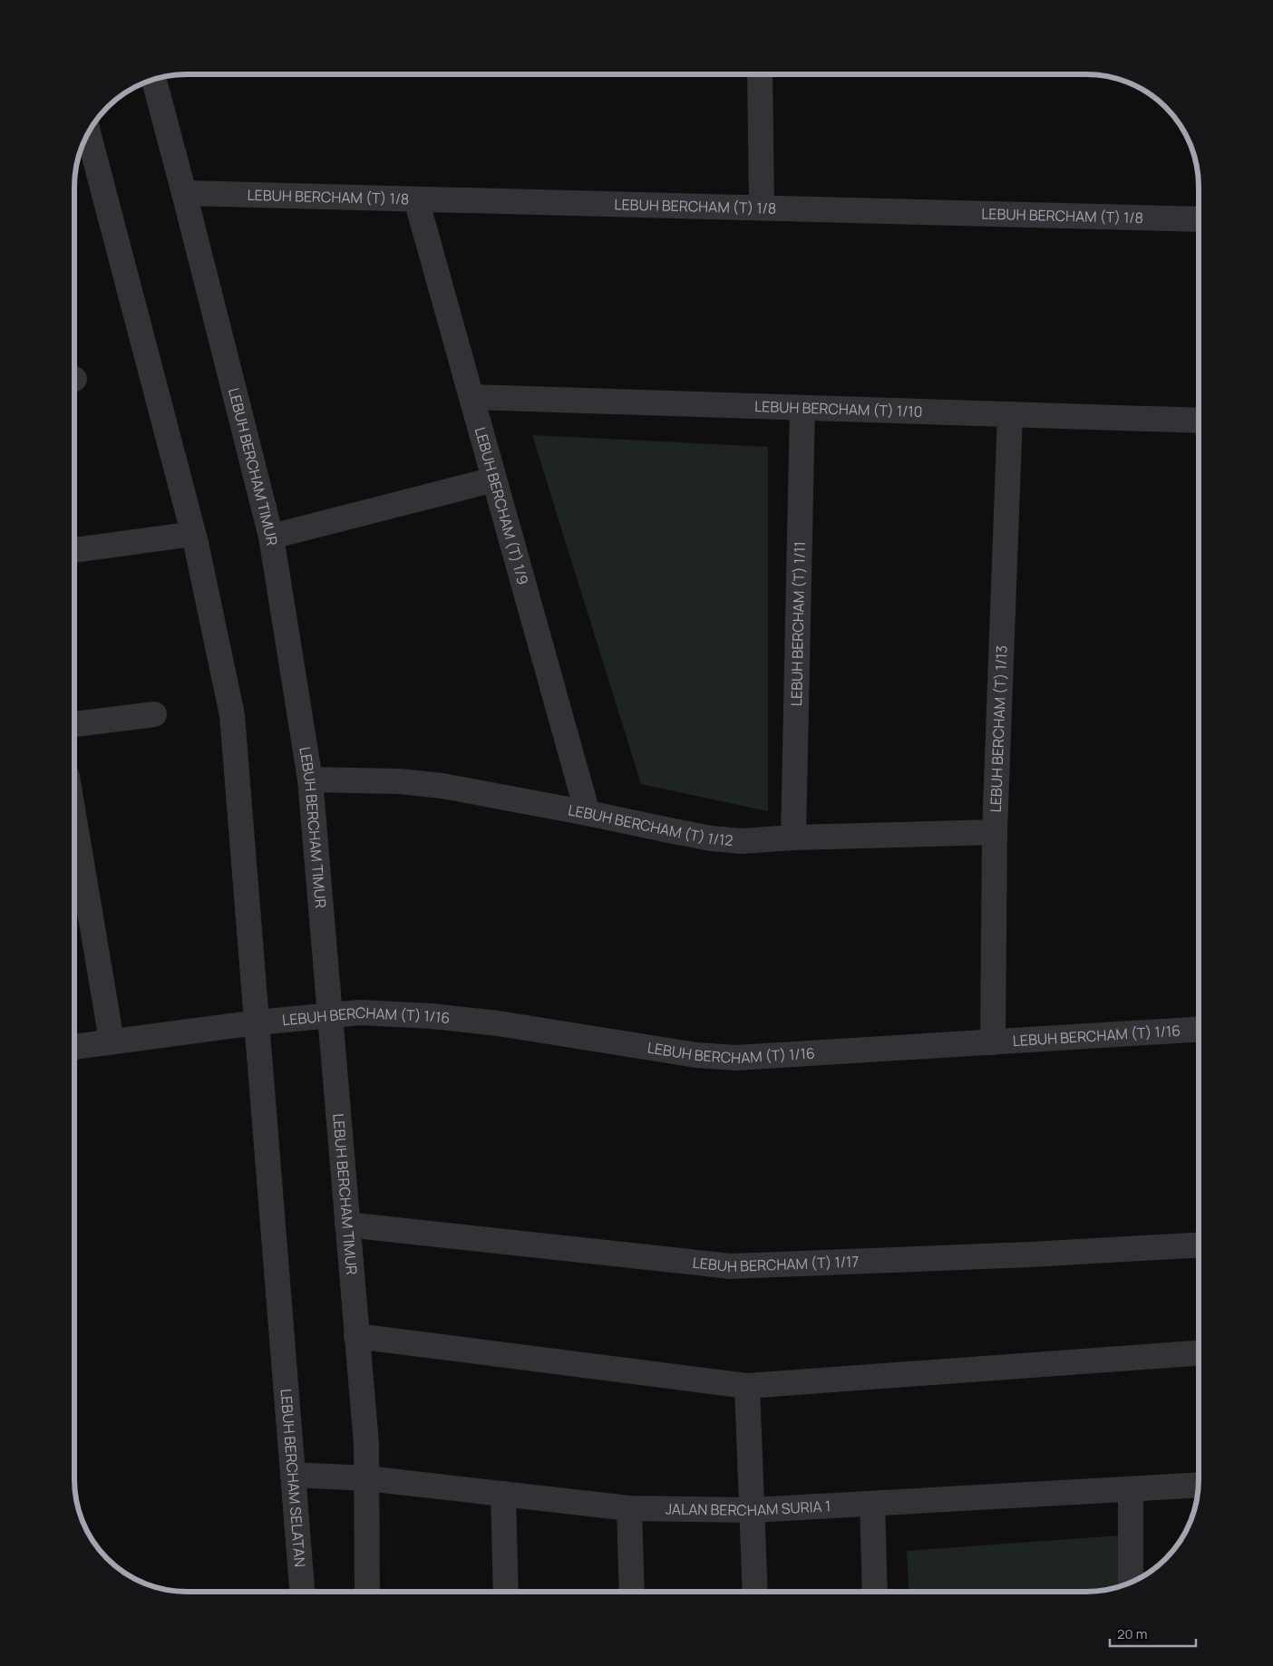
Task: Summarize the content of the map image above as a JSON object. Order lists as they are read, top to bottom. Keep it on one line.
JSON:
{"streets":{"street":["LEBUH BERCHAM (T) 1/8","LEBUH BERCHAM (T) 1/10","LEBUH BERCHAM TIMUR","LEBUH BERCHAM (T) 1/9","LEBUH BERCHAM (T) 1/11","LEBUH BERCHAM (T) 1/13","LEBUH BERCHAM (T) 1/12","LEBUH BERCHAM (T) 1/16","LEBUH BERCHAM (T) 1/17","LEBUH BERCHAM SELATAN","JALAN BERCHAM SURIA 1"]},"crossings":[["LEBUH BERCHAM (T) 1/8","LEBUH BERCHAM TIMUR"],["LEBUH BERCHAM (T) 1/8","LEBUH BERCHAM (T) 1/9"],["LEBUH BERCHAM (T) 1/10","LEBUH BERCHAM (T) 1/9"],["LEBUH BERCHAM (T) 1/10","LEBUH BERCHAM (T) 1/11"],["LEBUH BERCHAM (T) 1/10","LEBUH BERCHAM (T) 1/13"],["LEBUH BERCHAM TIMUR","LEBUH BERCHAM (T) 1/12"],["LEBUH BERCHAM TIMUR","LEBUH BERCHAM (T) 1/16"],["LEBUH BERCHAM TIMUR","LEBUH BERCHAM (T) 1/17"],["LEBUH BERCHAM TIMUR","JALAN BERCHAM SURIA 1"],["LEBUH BERCHAM (T) 1/9","LEBUH BERCHAM (T) 1/12"],["LEBUH BERCHAM (T) 1/11","LEBUH BERCHAM (T) 1/12"],["LEBUH BERCHAM (T) 1/13","LEBUH BERCHAM (T) 1/12"],["LEBUH BERCHAM (T) 1/13","LEBUH BERCHAM (T) 1/16"],["LEBUH BERCHAM (T) 1/16","LEBUH BERCHAM SELATAN"],["LEBUH BERCHAM SELATAN","JALAN BERCHAM SURIA 1"]],"scale_bar":"20 m"}
